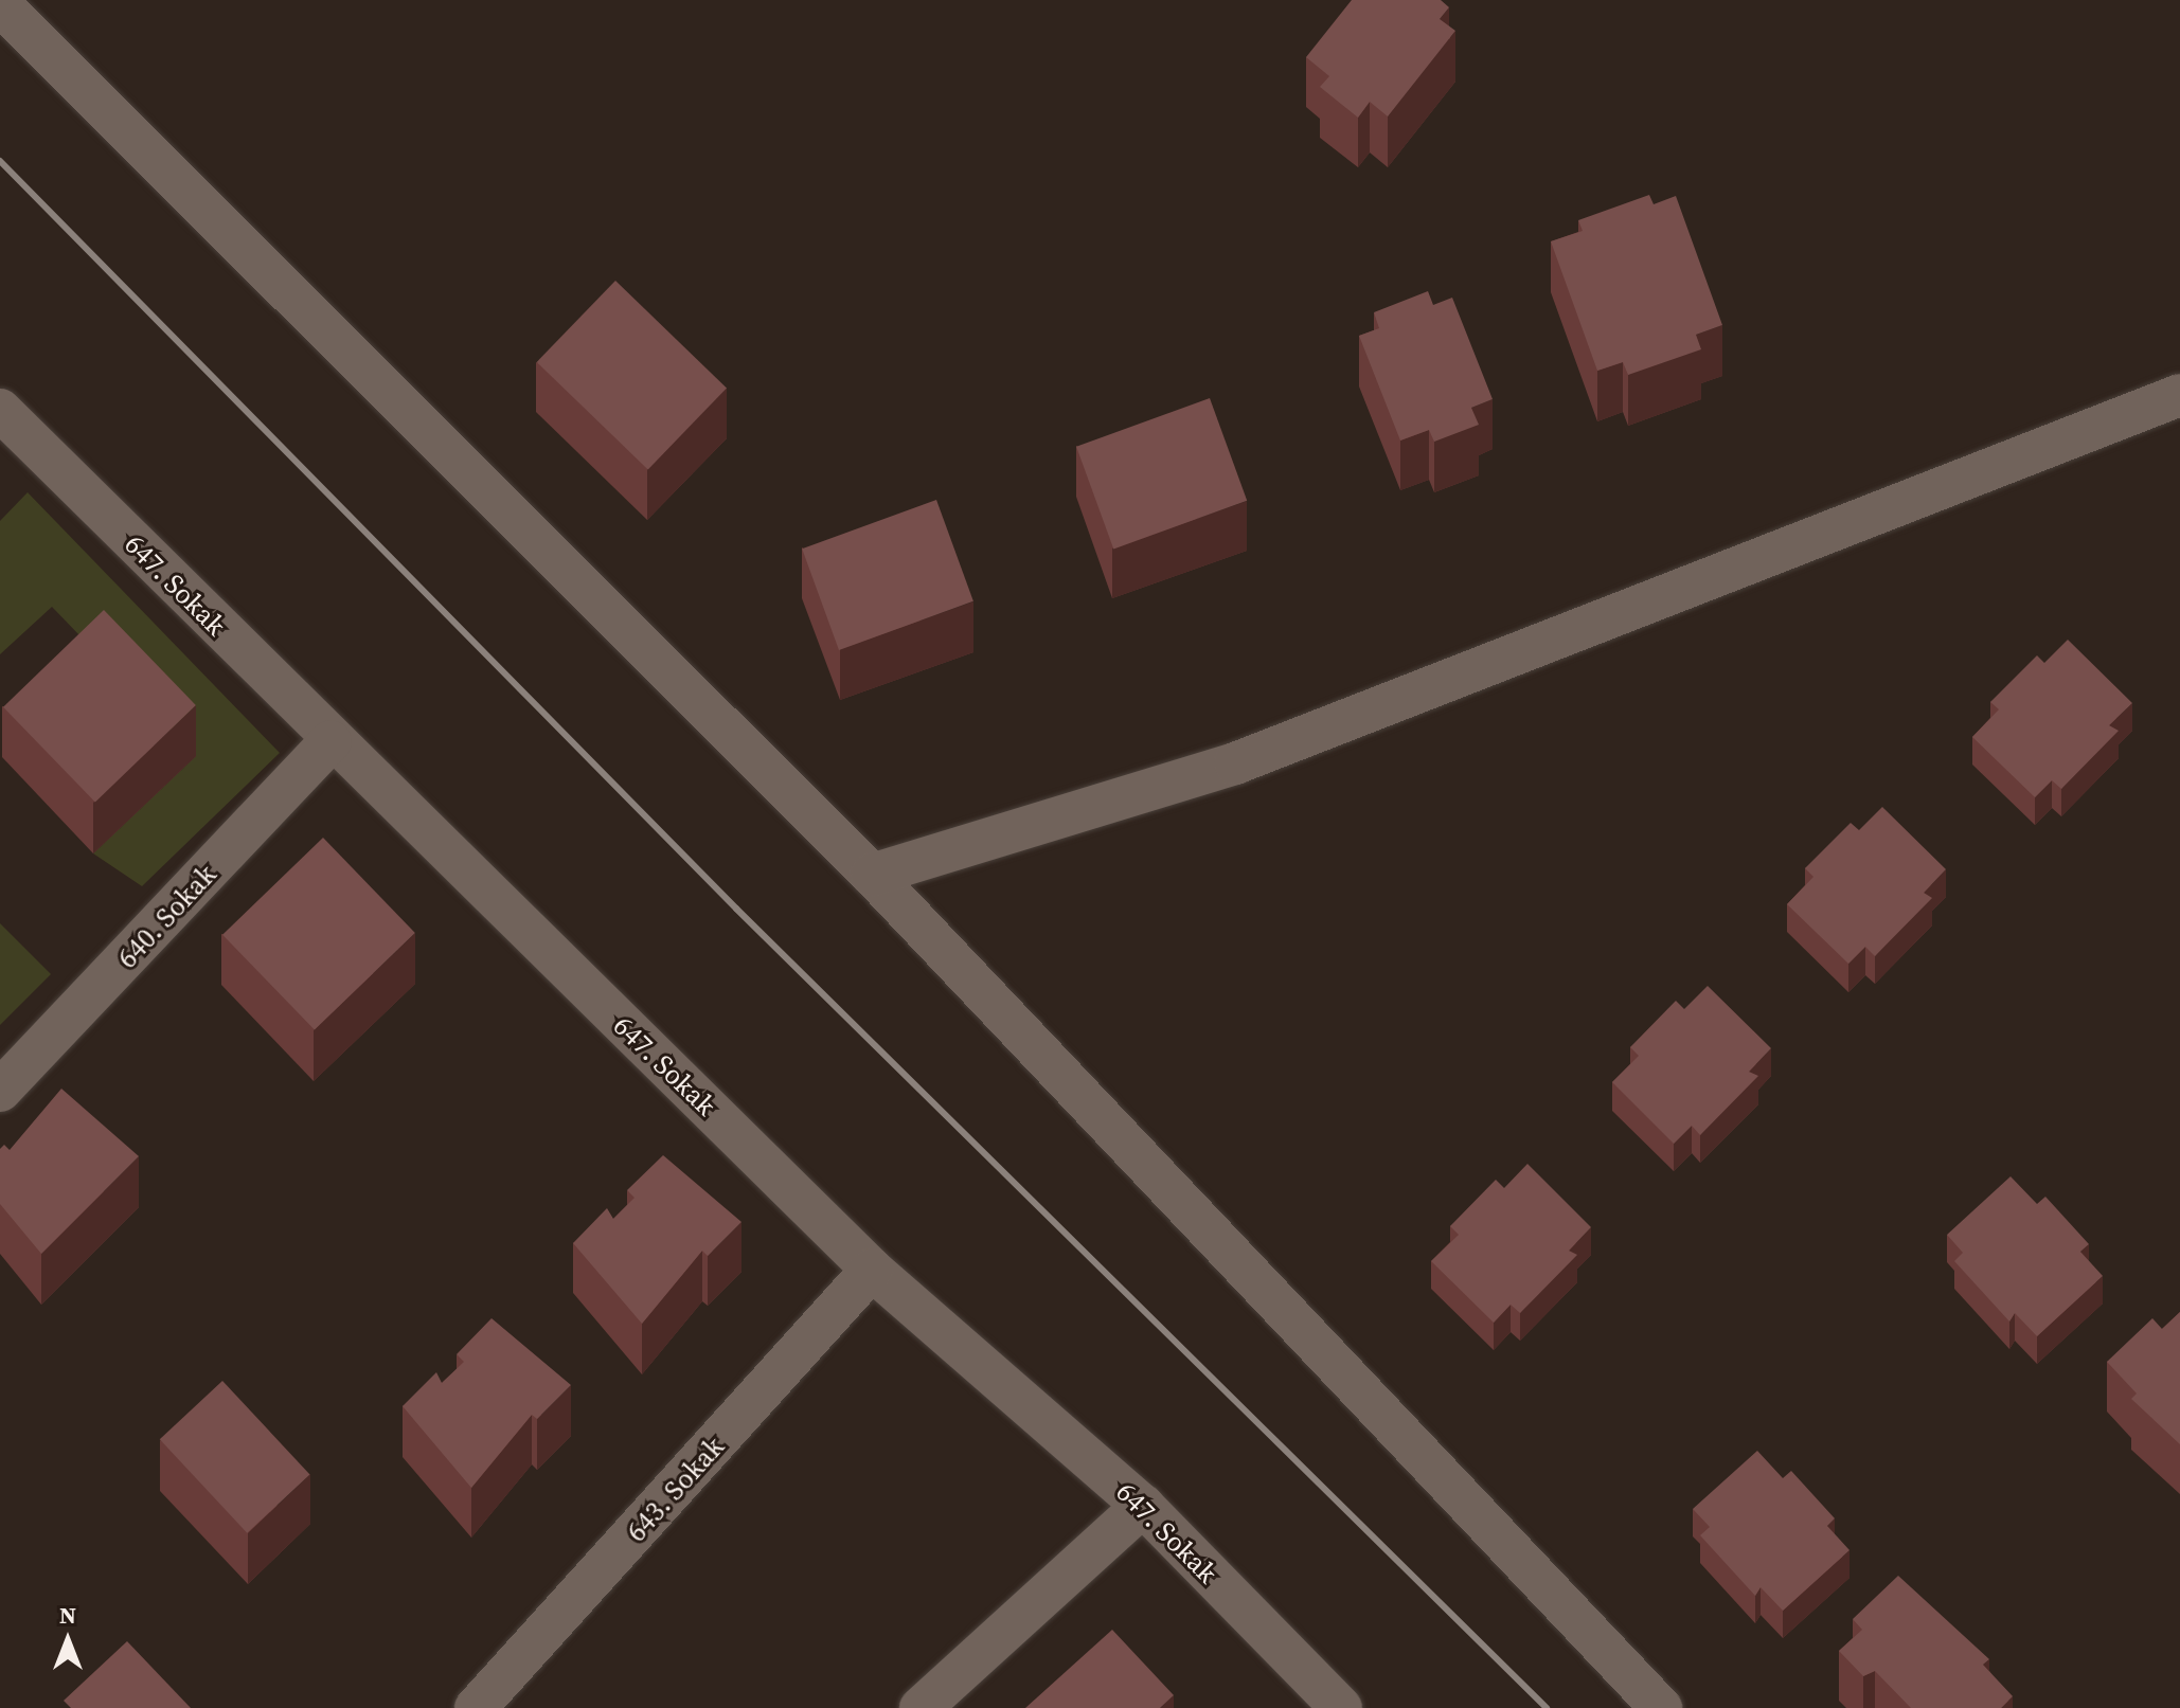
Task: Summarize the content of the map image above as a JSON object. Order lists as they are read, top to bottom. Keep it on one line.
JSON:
{"streets":{"street":["647. Sokak","640. Sokak","643. Sokak"]},"crossings":[["647. Sokak","640. Sokak"],["647. Sokak","643. Sokak"]],"north":"top"}
